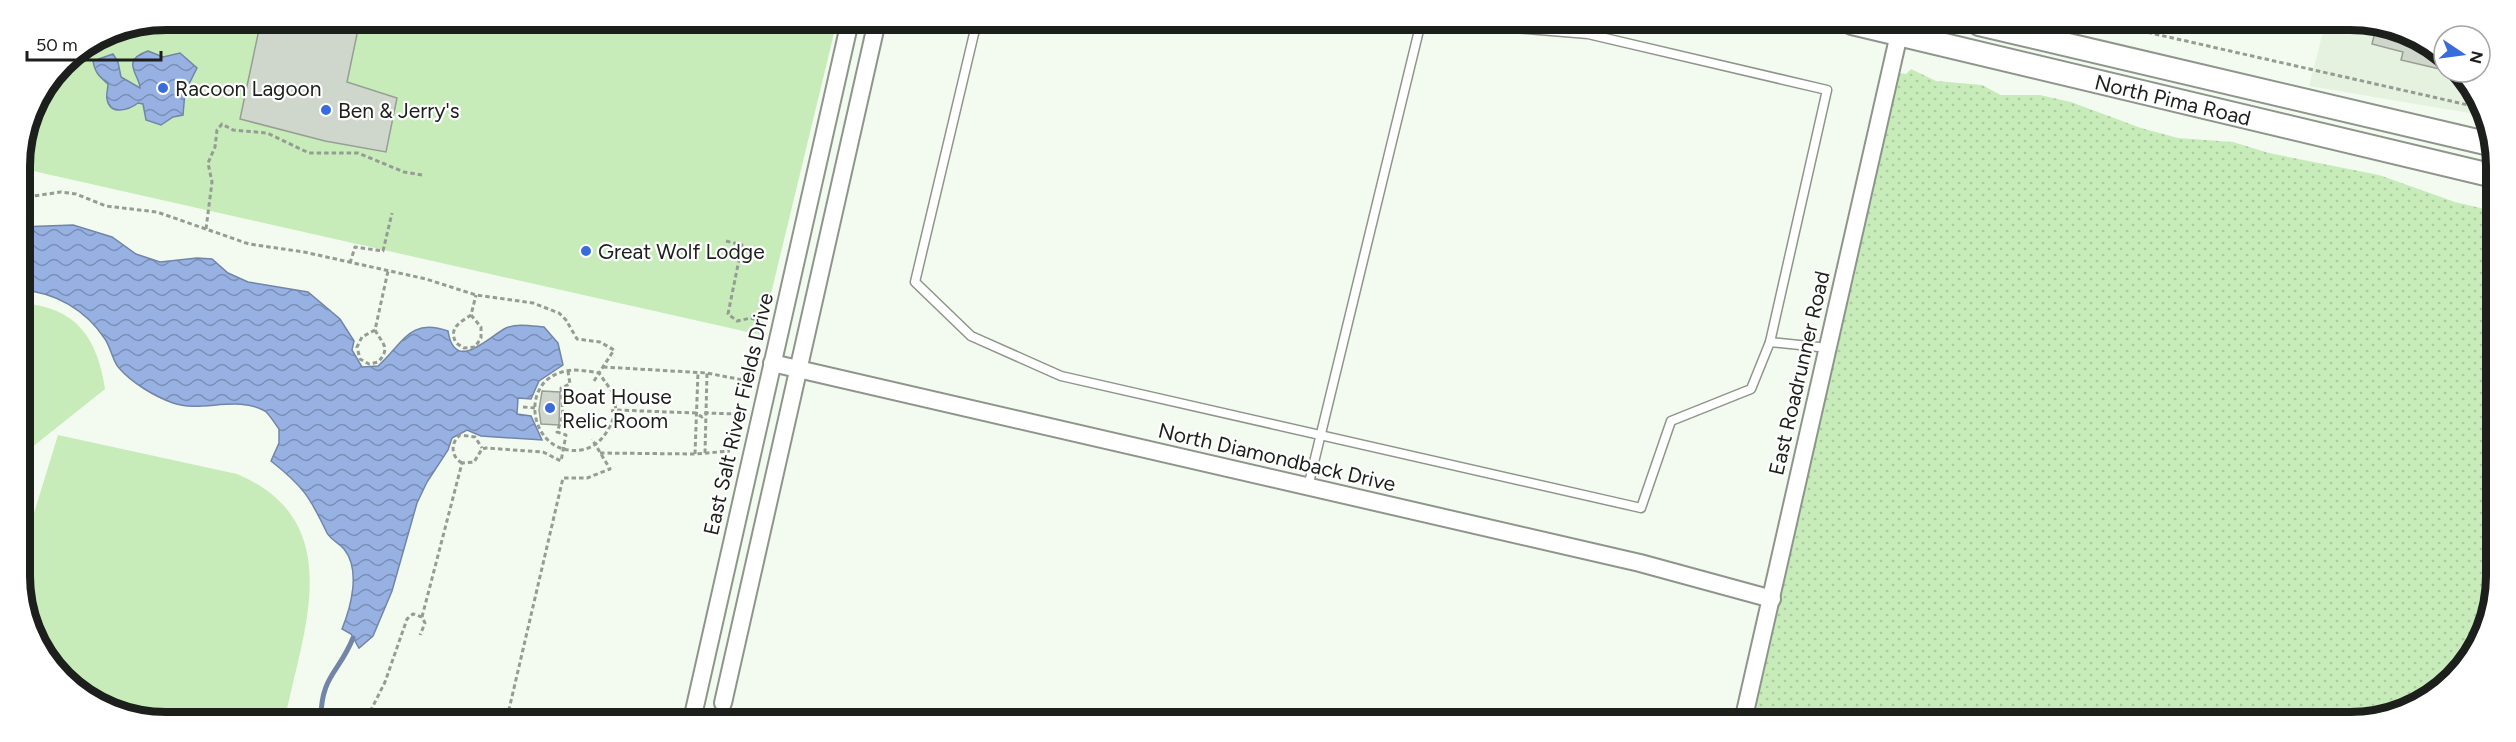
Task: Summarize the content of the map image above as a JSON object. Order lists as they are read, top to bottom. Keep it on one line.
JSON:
{"streets":{"main road":["North Pima Road"],"street":["East Roadrunner Road","East Salt River Fields Drive","North Diamondback Drive"]},"crossings":[["North Pima Road","East Roadrunner Road"],["East Roadrunner Road","North Diamondback Drive"],["East Salt River Fields Drive","North Diamondback Drive"]],"places":["Racoon Lagoon","Ben & Jerry's","Great Wolf Lodge","Boat House Relic Room"],"scale_bar":"50 m","north":"right"}
